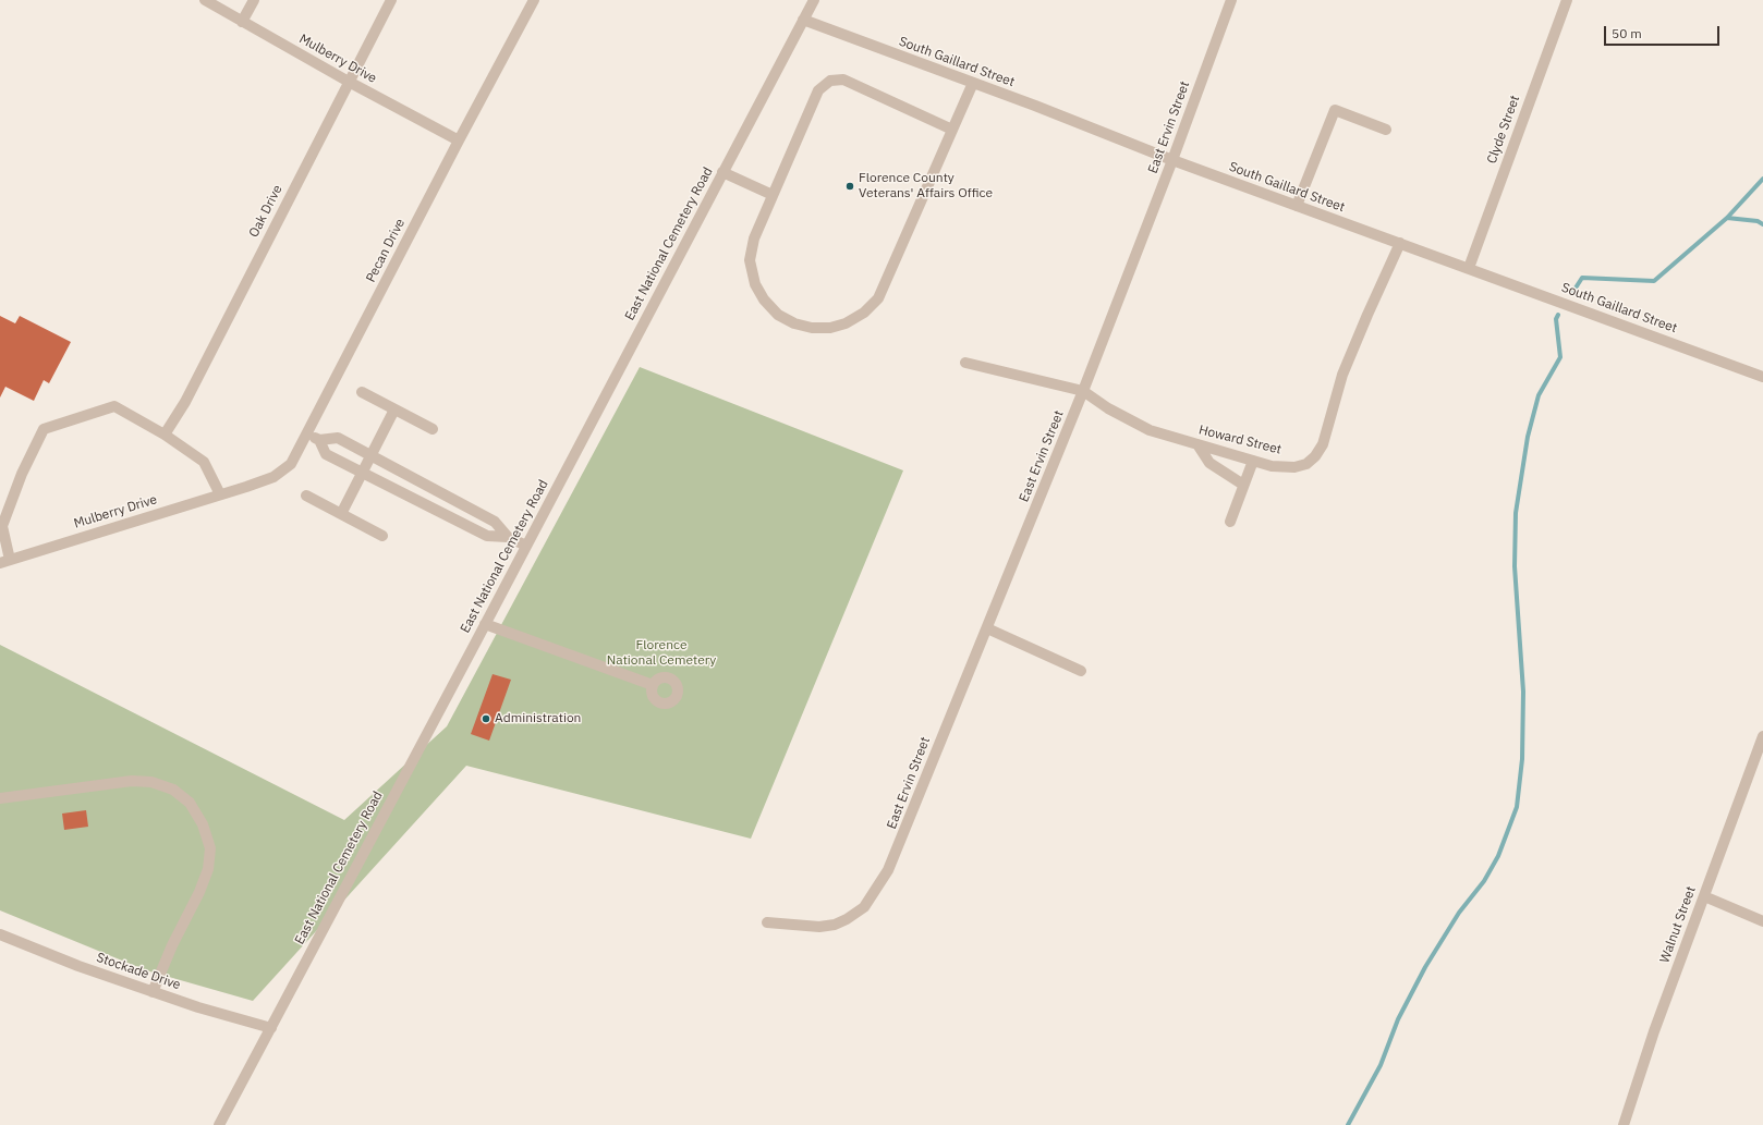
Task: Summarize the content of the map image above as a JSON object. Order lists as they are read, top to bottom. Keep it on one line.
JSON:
{"streets":{"street":["Mulberry Drive","South Gaillard Street","East Ervin Street","Clyde Street","Oak Drive","East National Cemetery Road","Pecan Drive","Howard Street","Walnut Street","Stockade Drive"]},"crossings":[["Mulberry Drive","Oak Drive"],["Mulberry Drive","Pecan Drive"],["South Gaillard Street","East Ervin Street"],["South Gaillard Street","Clyde Street"],["South Gaillard Street","East National Cemetery Road"],["South Gaillard Street","Howard Street"],["East Ervin Street","Howard Street"],["East National Cemetery Road","Stockade Drive"]],"parks":["Florence National Cemetery"],"places":["Florence County Veterans' Affairs Office","Administration"],"scale_bar":"50 m"}
